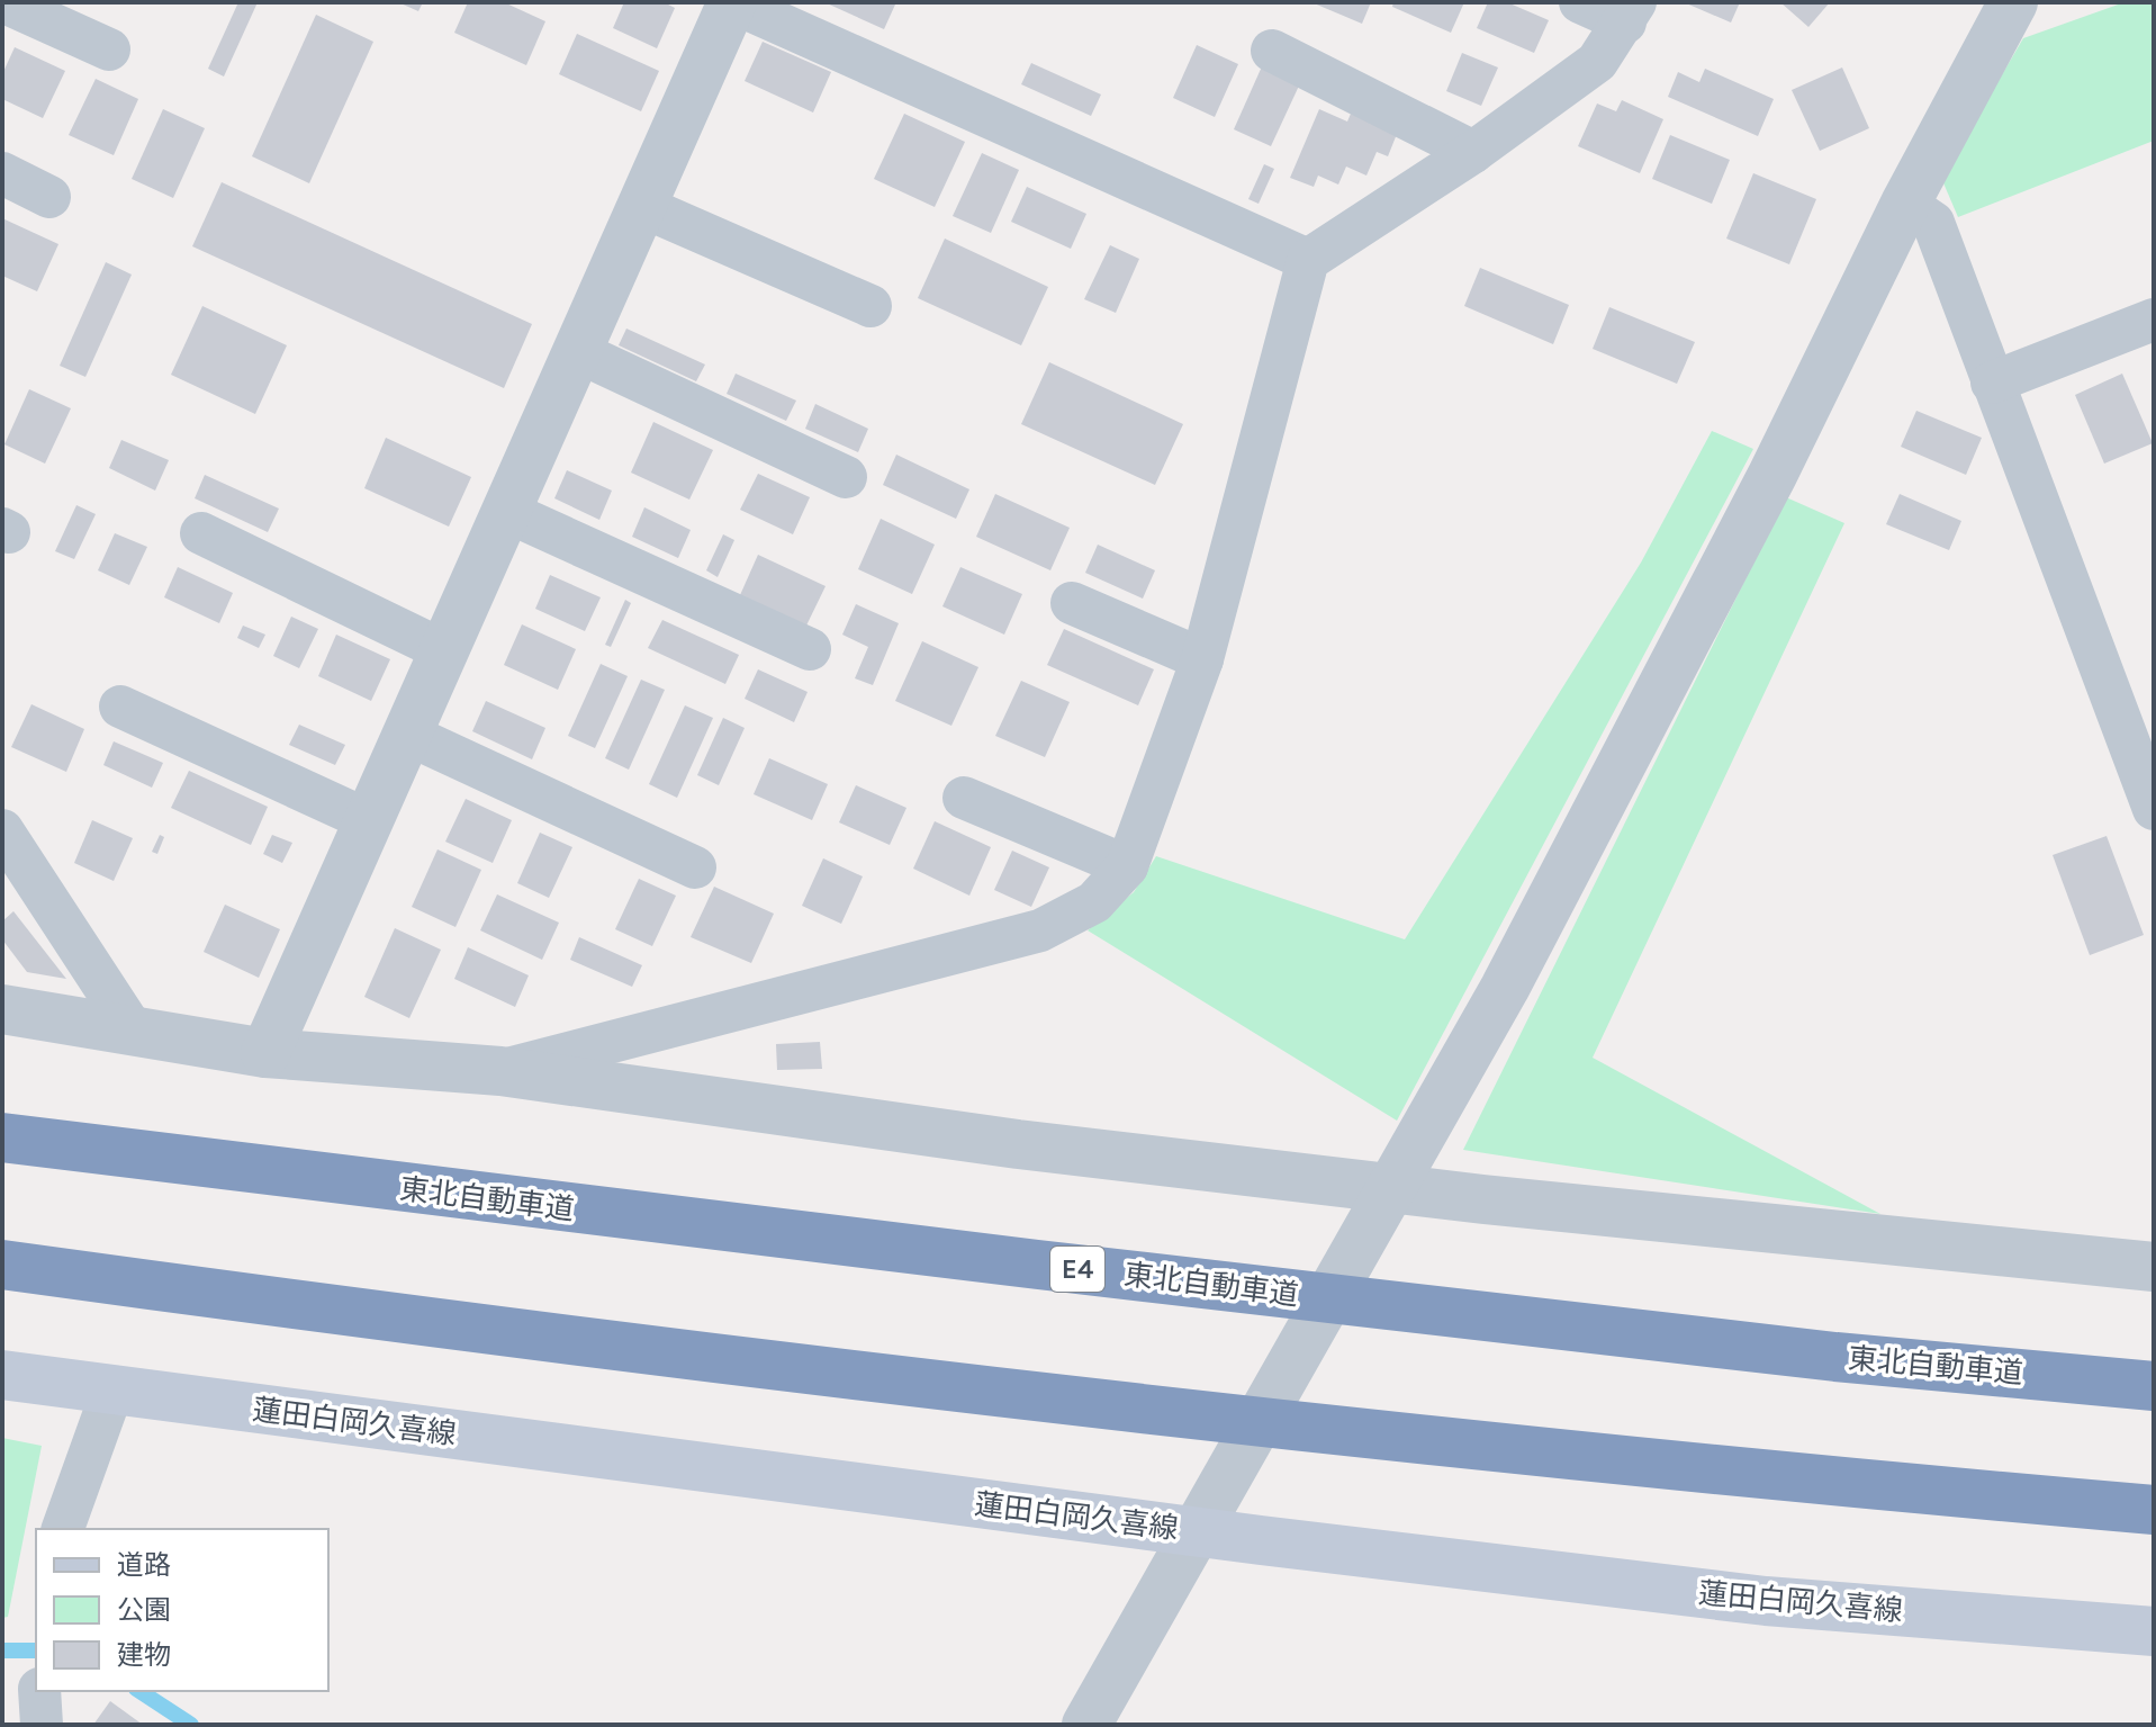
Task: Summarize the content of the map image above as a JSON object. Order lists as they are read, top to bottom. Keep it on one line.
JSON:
{"streets":{"highway":["東北自動車道","E4"],"main road":["蓮田白岡久喜線"]},"legend":["道路","公園","建物"]}
